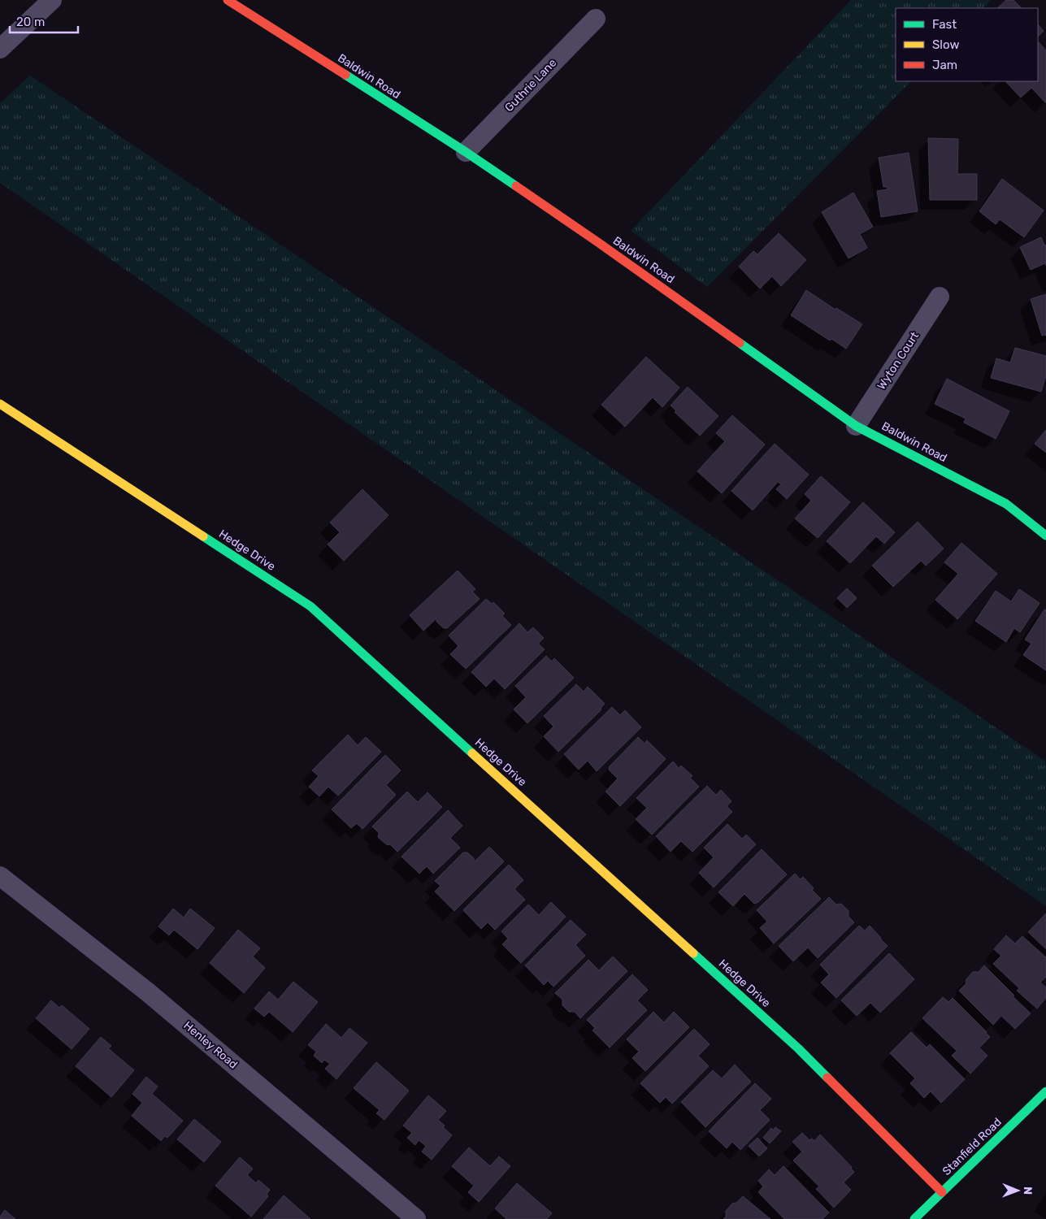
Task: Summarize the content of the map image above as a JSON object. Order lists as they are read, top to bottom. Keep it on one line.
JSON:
{"streets":{"street":["Baldwin Road","Guthrie Lane","Wyton Court","Hedge Drive","Henley Road","Stanfield Road"]},"crossings":[["Baldwin Road","Guthrie Lane"],["Baldwin Road","Wyton Court"],["Hedge Drive","Stanfield Road"]],"legend":["Fast","Slow","Jam"],"scale_bar":"20 m","north":"right"}
